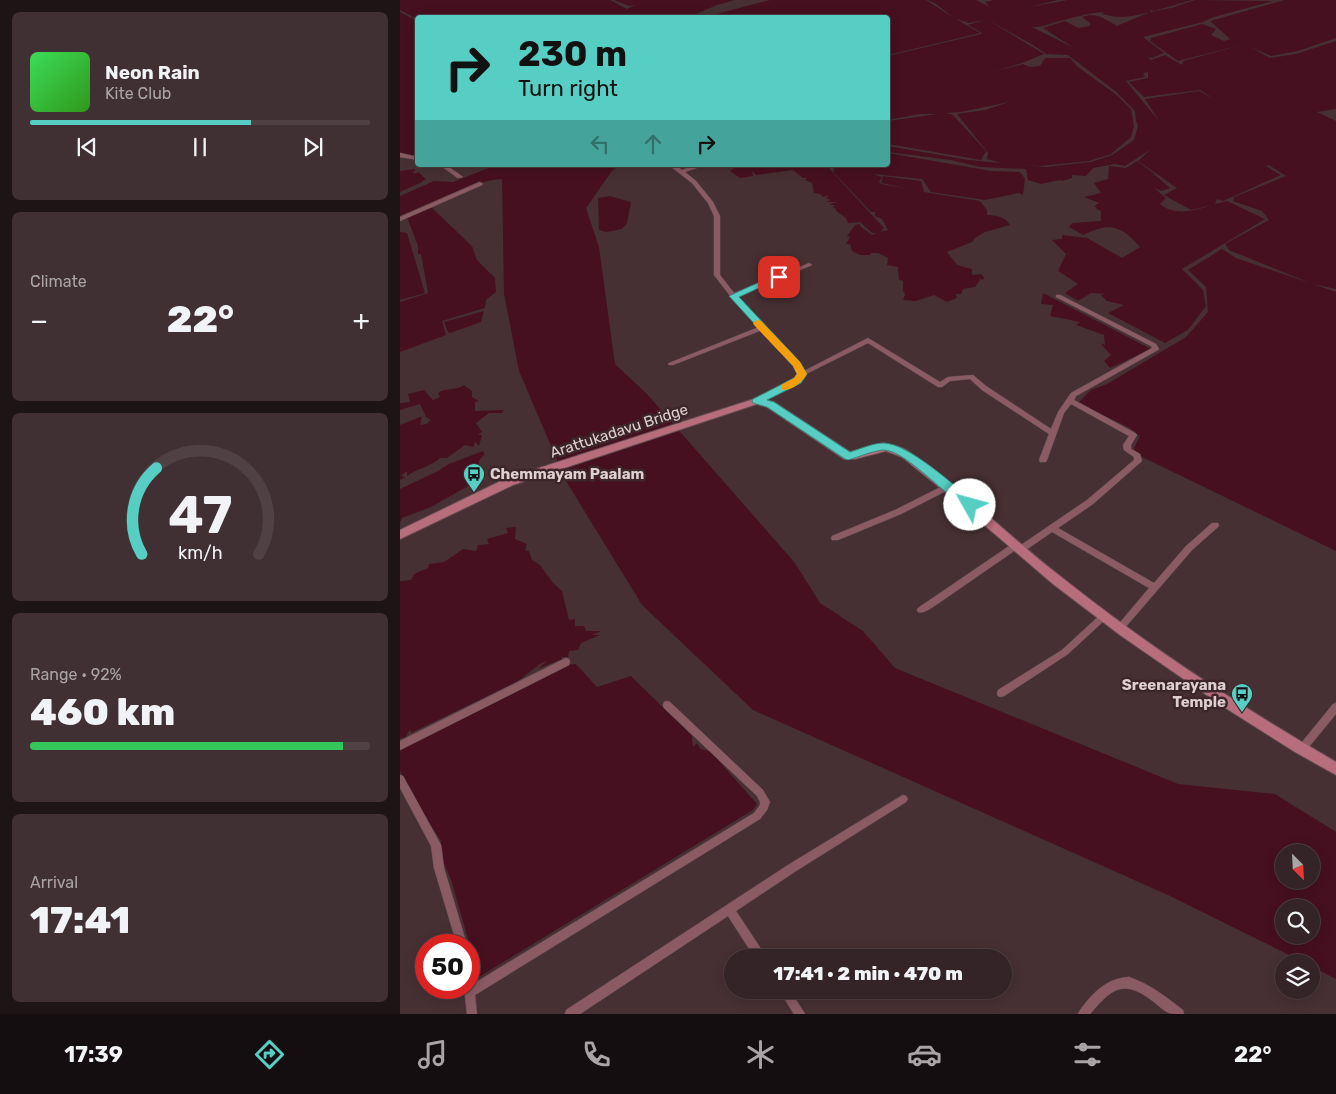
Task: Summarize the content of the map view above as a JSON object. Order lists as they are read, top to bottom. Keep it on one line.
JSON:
{"streets":{"main road":["Arattukadavu Bridge"]},"places":{"bus stop":["Chemmayam Paalam","Sreenarayana Temple"]},"north":"bottom right","page":{"turn":["230 m","Turn right"],"song":["Neon Rain","Kite Club"],"tile":["Climate",["Range · 92%","460 km"],["Arrival","17:41"]],"heat":["−","22°","+"],"limit":"50","trip":"17:41 · 2 min · 470 m","tabs":["17:39","22°"],"gauge":["47","km/h"]}}
